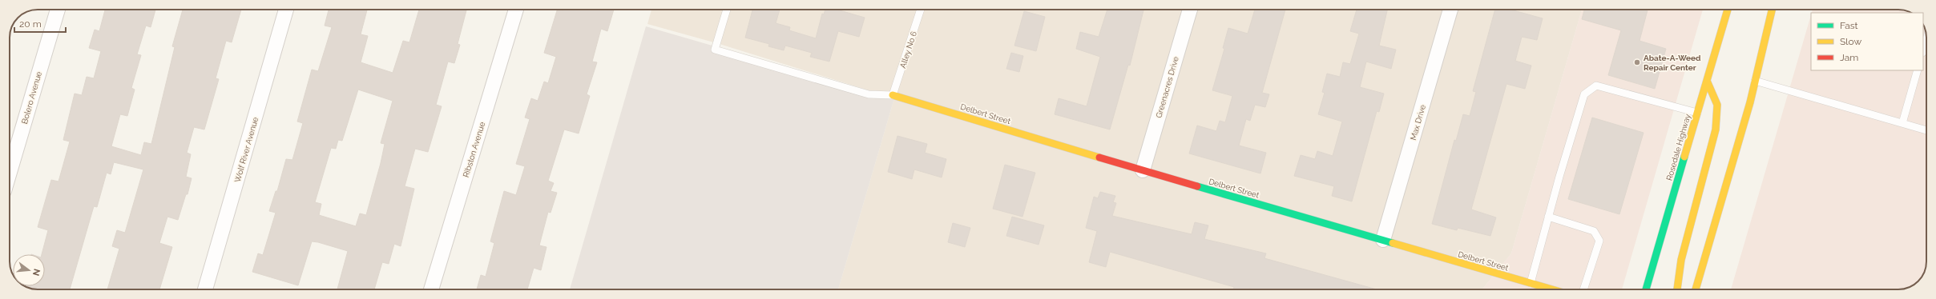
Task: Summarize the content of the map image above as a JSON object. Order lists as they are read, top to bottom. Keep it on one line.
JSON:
{"streets":{"main road":["Delbert Street","Rosedale Highway"],"street":["Greenacres Drive","Bolero Avenue","Max Drive","Wolf River Avenue","Ribston Avenue"],"lane":["Alley No 6"]},"crossings":[["Alley No 6","Delbert Street"],["Greenacres Drive","Delbert Street"],["Delbert Street","Max Drive"]],"places":["Abate-A-Weed Repair Center"],"legend":["Fast","Slow","Jam"],"scale_bar":"20 m","north":"right"}
